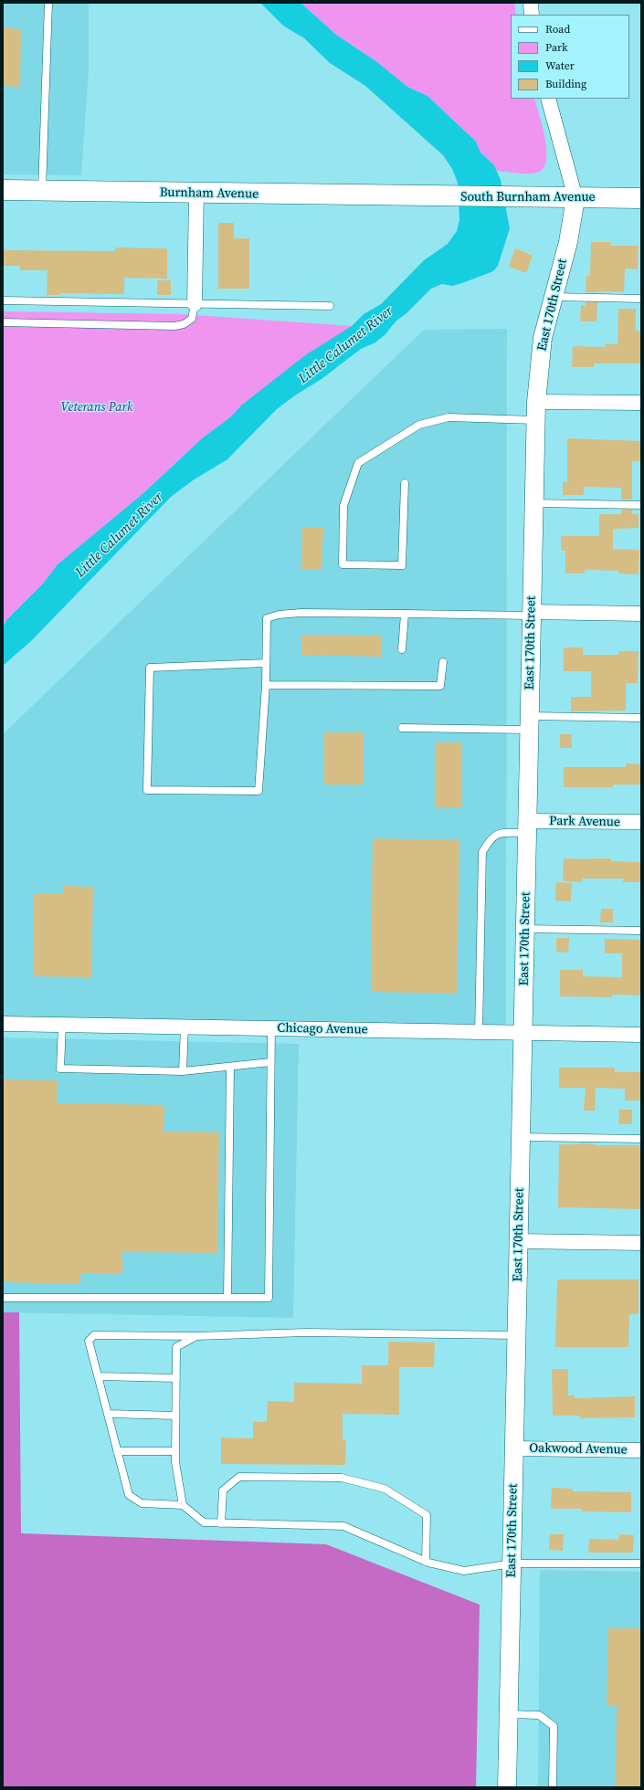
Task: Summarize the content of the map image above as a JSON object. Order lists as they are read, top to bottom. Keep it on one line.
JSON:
{"streets":{"main road":["Burnham Avenue","South Burnham Avenue"],"street":["East 170th Street","Park Avenue","Chicago Avenue","Oakwood Avenue"]},"crossings":[["Burnham Avenue","South Burnham Avenue"],["South Burnham Avenue","East 170th Street"],["East 170th Street","Park Avenue"],["East 170th Street","Chicago Avenue"],["East 170th Street","Oakwood Avenue"]],"water":["Little Calumet River"],"parks":["Veterans Park"],"legend":["Road","Park","Water","Building"]}
